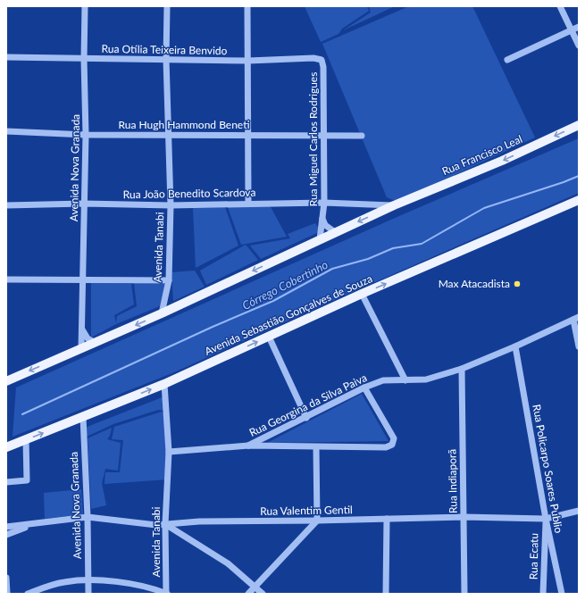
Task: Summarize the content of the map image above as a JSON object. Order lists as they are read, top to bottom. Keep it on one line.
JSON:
{"streets":{"main road":["Rua Francisco Leal","Avenida Sebastião Gonçalves de Souza"],"street":["Rua Otília Teixeira Benvido","Rua Hugh Hammond Beneti","Rua Miguel Carlos Rodrigues","Avenida Nova Granada","Rua João Benedito Scardova","Avenida Tanabi","Rua Georgina da Silva Paiva","Rua Policarpo Soares Publio","Rua Indiaporã","Rua Valentim Gentil","Rua Ecatu"]},"crossings":[["Rua Otília Teixeira Benvido","Rua Miguel Carlos Rodrigues"],["Rua Otília Teixeira Benvido","Avenida Nova Granada"],["Rua Otília Teixeira Benvido","Avenida Tanabi"],["Rua Hugh Hammond Beneti","Rua Miguel Carlos Rodrigues"],["Rua Hugh Hammond Beneti","Avenida Nova Granada"],["Rua Hugh Hammond Beneti","Avenida Tanabi"],["Rua Miguel Carlos Rodrigues","Rua João Benedito Scardova"],["Rua Francisco Leal","Rua João Benedito Scardova"],["Avenida Nova Granada","Rua João Benedito Scardova"],["Avenida Nova Granada","Avenida Sebastião Gonçalves de Souza"],["Avenida Nova Granada","Rua Valentim Gentil"],["Rua João Benedito Scardova","Avenida Tanabi"],["Avenida Tanabi","Avenida Sebastião Gonçalves de Souza"],["Avenida Tanabi","Rua Valentim Gentil"],["Rua Georgina da Silva Paiva","Rua Policarpo Soares Publio"],["Rua Georgina da Silva Paiva","Rua Indiaporã"],["Rua Policarpo Soares Publio","Rua Valentim Gentil"],["Rua Policarpo Soares Publio","Rua Ecatu"],["Rua Indiaporã","Rua Valentim Gentil"],["Rua Valentim Gentil","Rua Ecatu"]],"one_way":["Rua Francisco Leal"],"water":["Córrego Cobertinho"],"places":["Max Atacadista"]}
